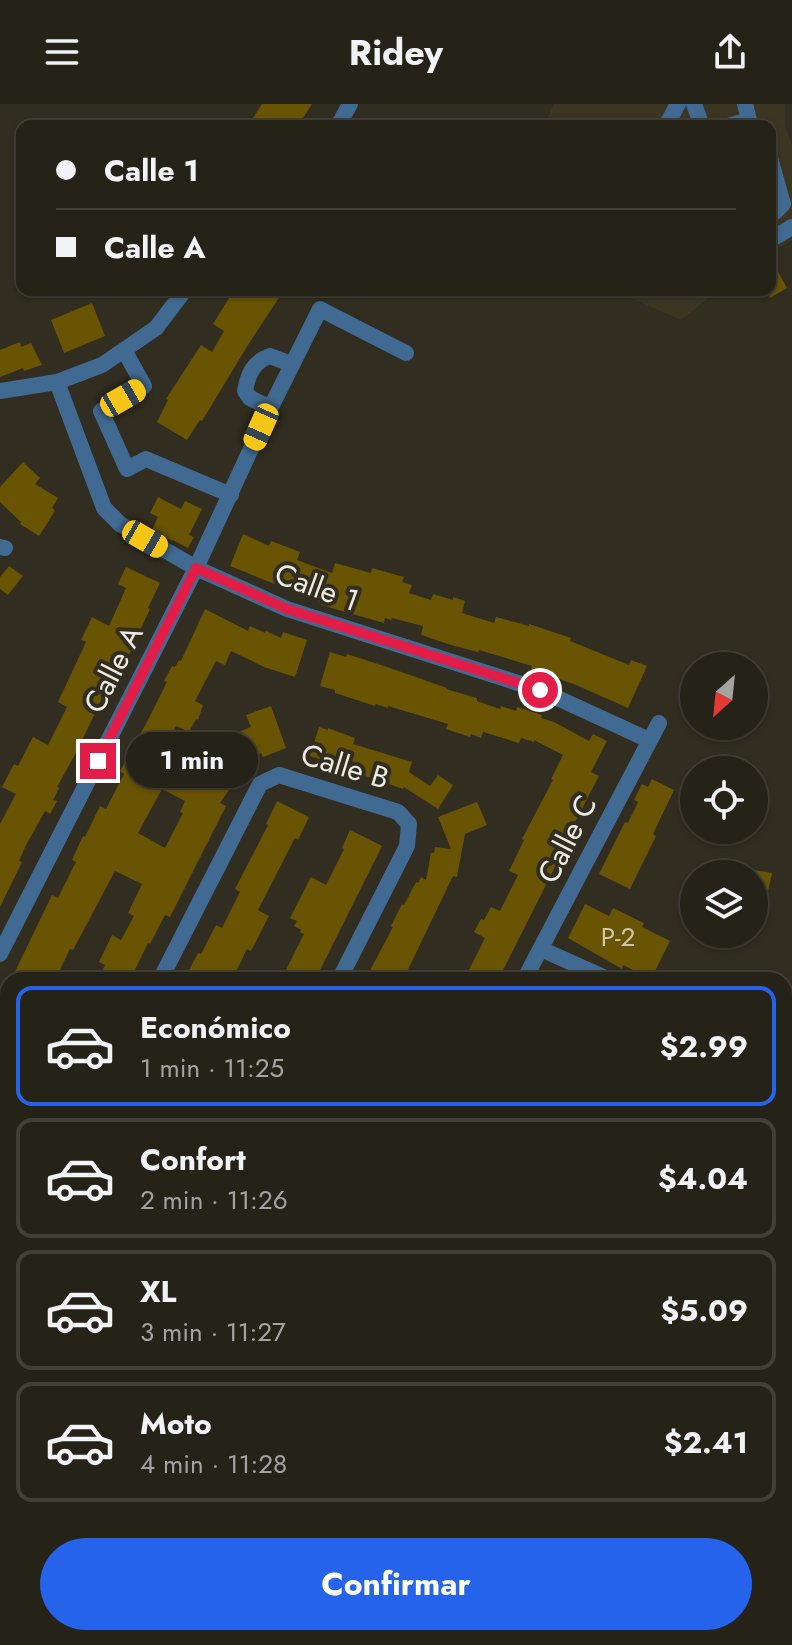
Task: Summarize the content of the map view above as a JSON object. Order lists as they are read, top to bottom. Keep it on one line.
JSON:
{"streets":{"street":["Calle 1","Calle A","Calle B","Calle C"]},"crossings":[["Calle 1","Calle A"],["Calle 1","Calle C"]],"house_numbers":["P-2"],"north":"bottom left","page":{"header":"Ridey","banner":["Calle 1","Calle A"],"bubble":"1 min","list":[{"name":"Económico","note":"1 min · 11:25","value":"$2.99"},{"name":"Confort","note":"2 min · 11:26","value":"$4.04"},{"name":"XL","note":"3 min · 11:27","value":"$5.09"},{"name":"Moto","note":"4 min · 11:28","value":"$2.41"}],"buttons":"Confirmar"}}
